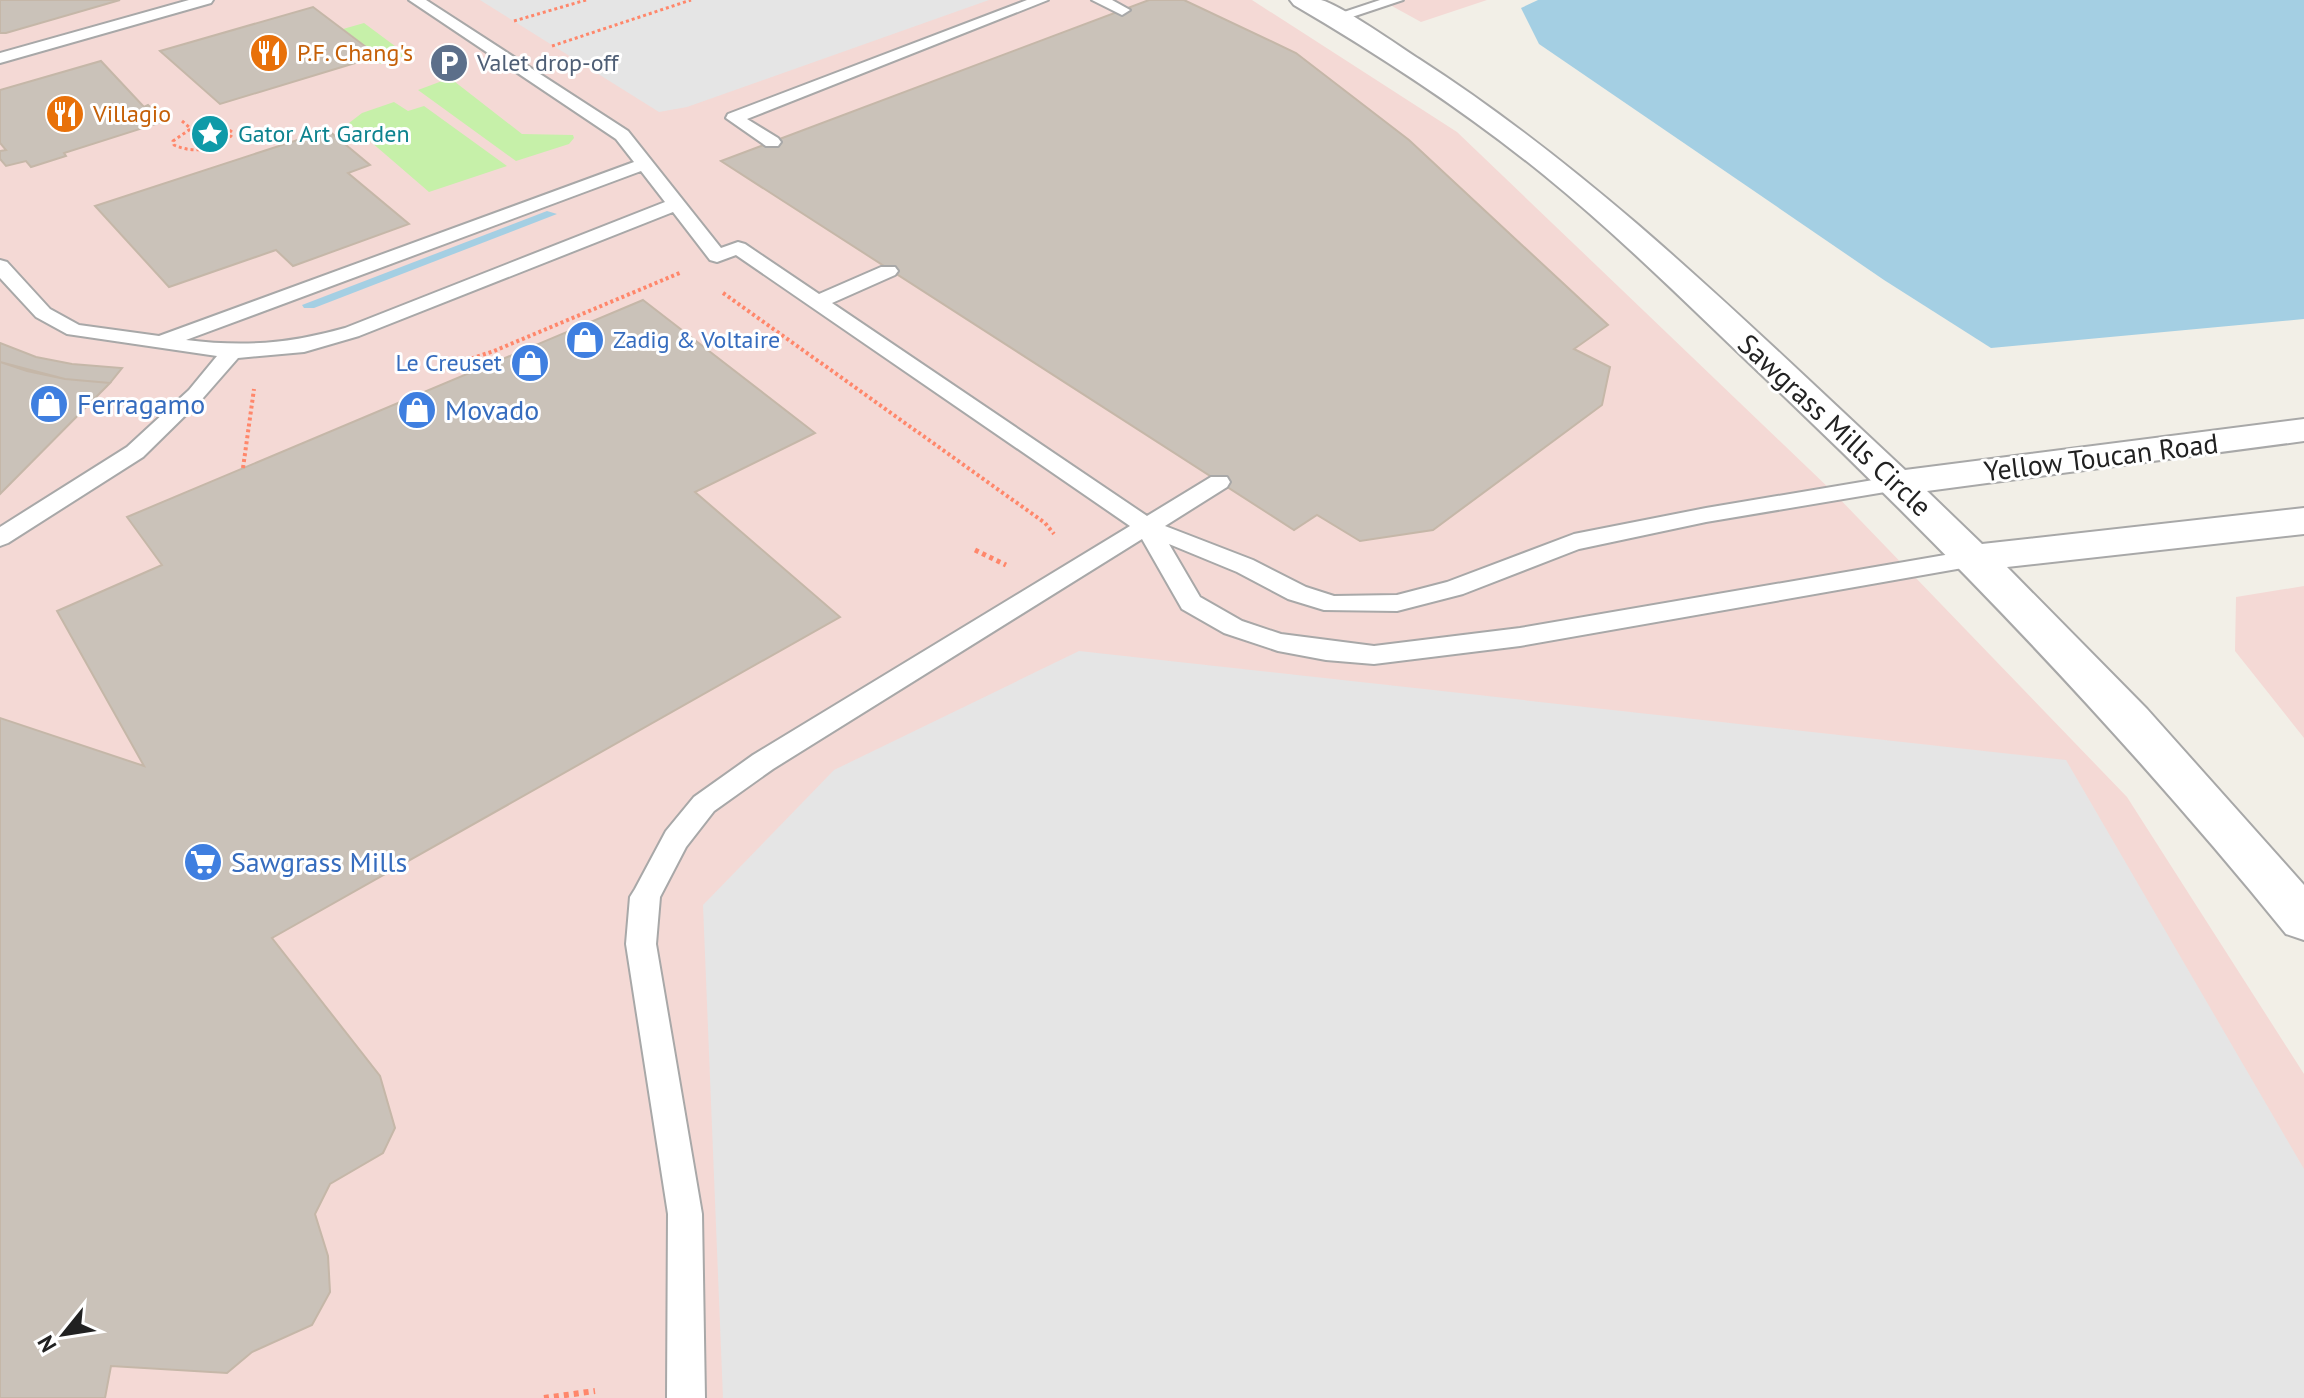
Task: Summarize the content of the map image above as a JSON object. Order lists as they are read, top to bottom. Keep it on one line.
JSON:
{"streets":{"street":["Sawgrass Mills Circle","Yellow Toucan Road"]},"crossings":[["Sawgrass Mills Circle","Yellow Toucan Road"]],"places":{"restaurant":["P.F. Chang's","Villagio"],"parking":["Valet drop-off"],"place":["Gator Art Garden"],"shop":["Zadig & Voltaire","Le Creuset","Ferragamo","Movado"],"supermarket":["Sawgrass Mills"]},"north":"bottom left"}
